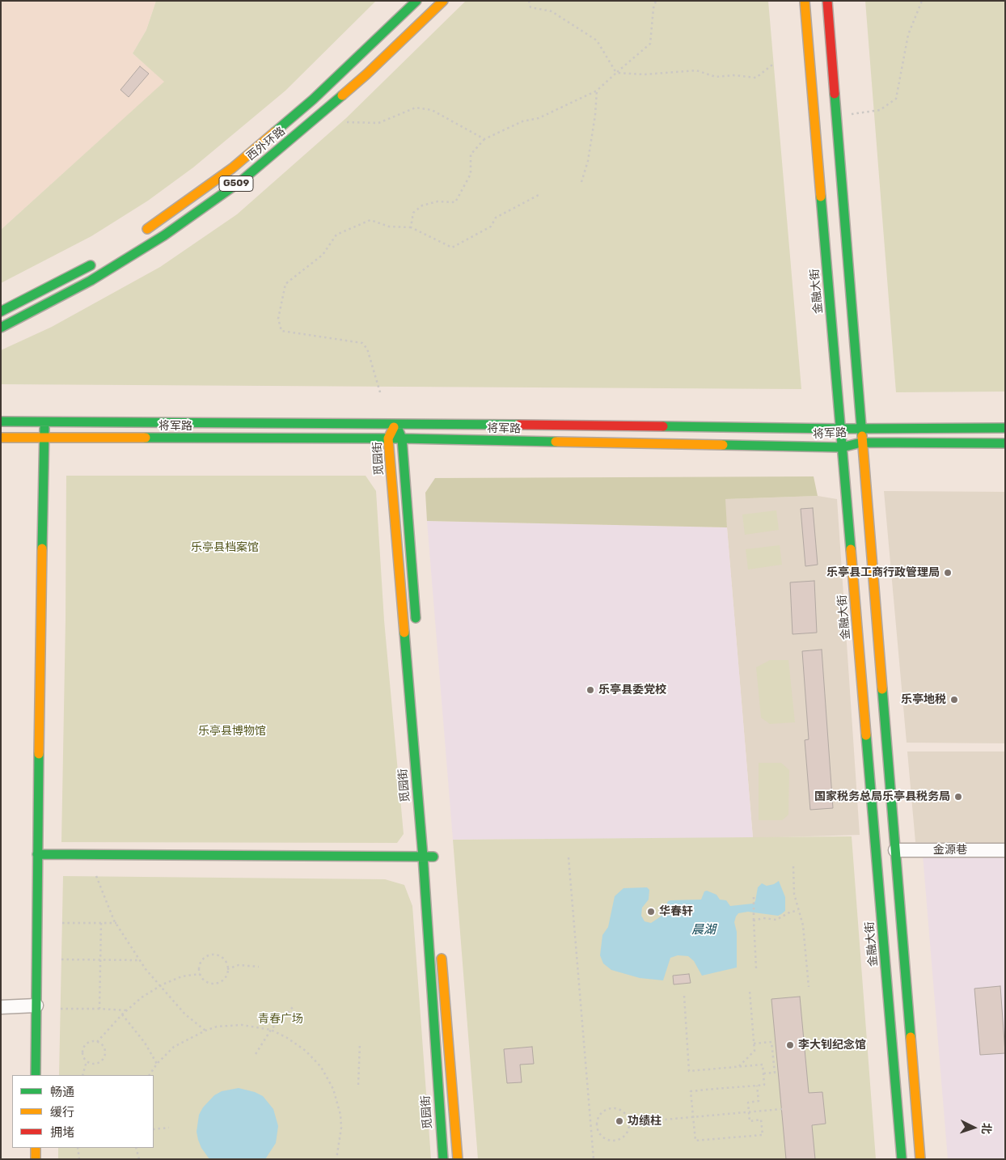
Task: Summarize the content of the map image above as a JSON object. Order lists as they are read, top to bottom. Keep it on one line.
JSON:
{"streets":{"main road":["西外环路","G509","金融大街","将军路","觅园街"],"street":["金源巷"]},"crossings":[["金融大街","将军路"],["将军路","觅园街"]],"water":["晨湖"],"parks":["乐亭县档案馆","乐亭县博物馆","青春广场"],"places":["乐亭县工商行政管理局","乐亭县委党校","乐亭地税","国家税务总局乐亭县税务局","华春轩","李大钊纪念馆","功绩柱"],"legend":["畅通","缓行","拥堵"],"north":"right"}
